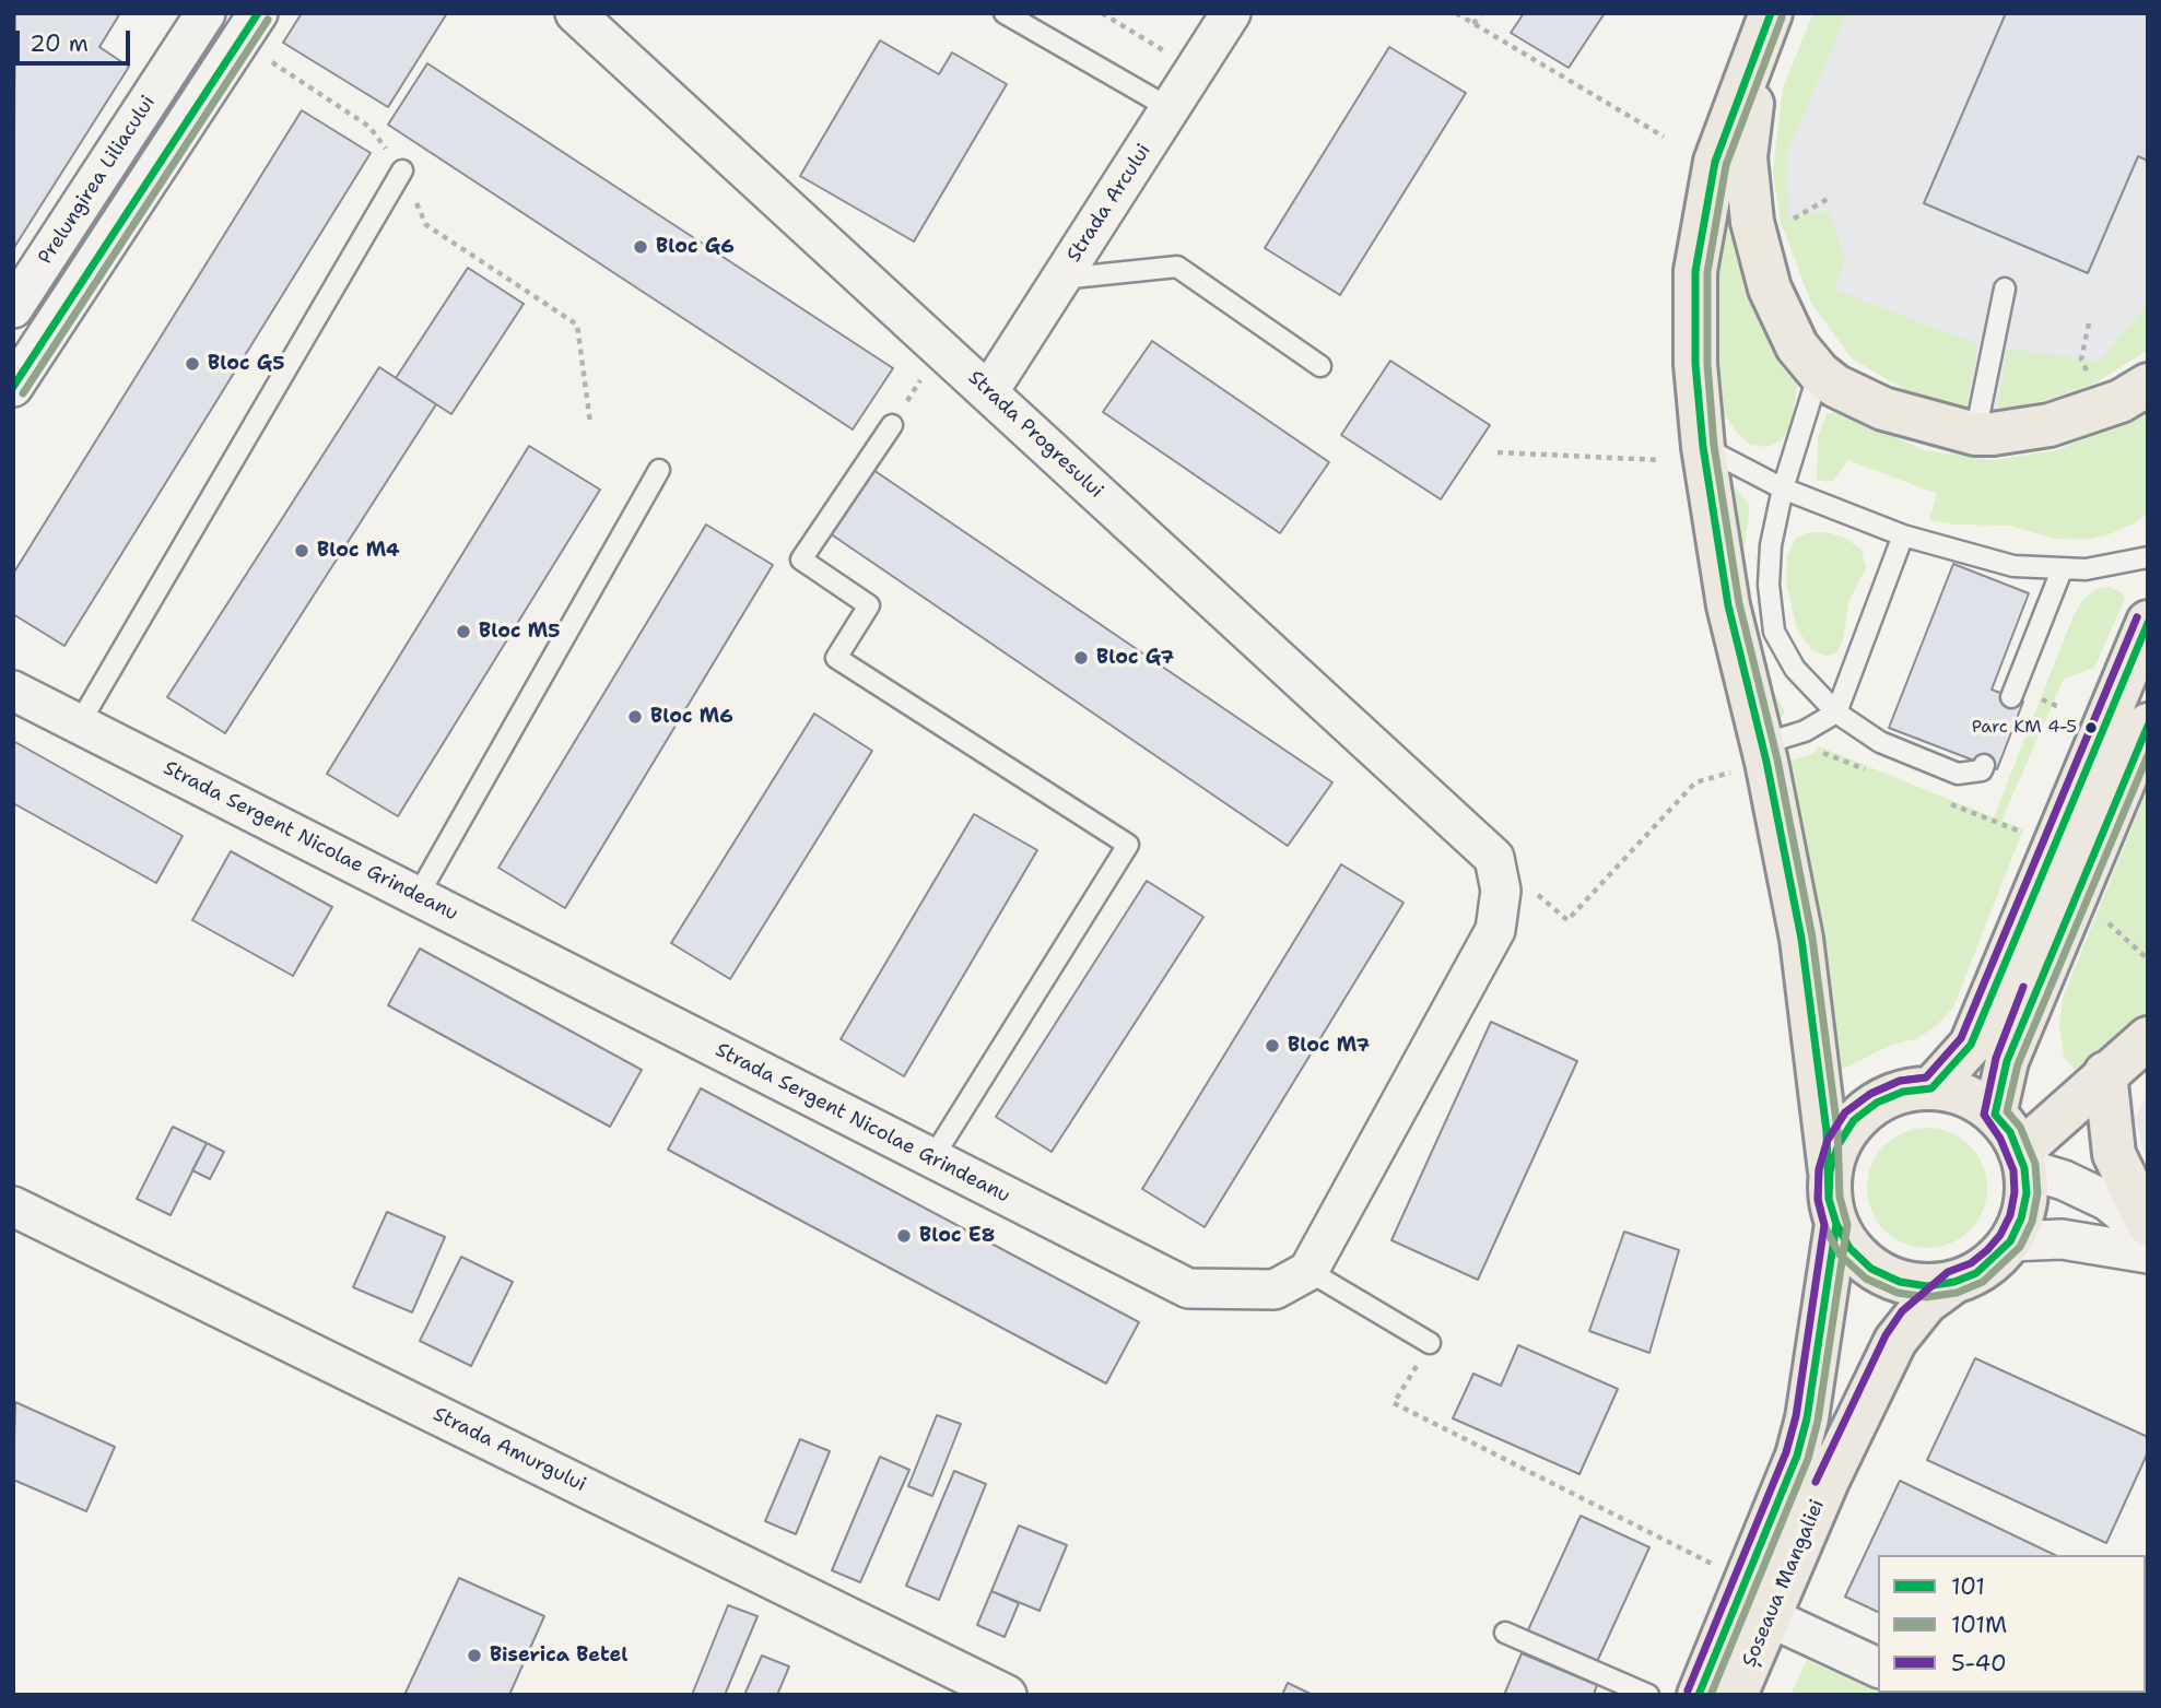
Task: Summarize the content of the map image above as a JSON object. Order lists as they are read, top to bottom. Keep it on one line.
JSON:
{"streets":{"main road":["Șoseaua Mangaliei"],"street":["Prelungirea Liliacului","Strada Arcului","Strada Progresului","Strada Sergent Nicolae Grindeanu","Strada Amurgului"]},"crossings":[["Strada Arcului","Strada Progresului"]],"places":["Bloc G6","Bloc G5","Bloc M4","Bloc M5","Bloc G7","Bloc M6","Parc KM 4-5","Bloc M7","Bloc E8","Biserica Betel"],"lines":["transit line 101","transit line 101M","transit line 5-40"],"legend":["101","101M","5-40"],"scale_bar":"20 m"}
